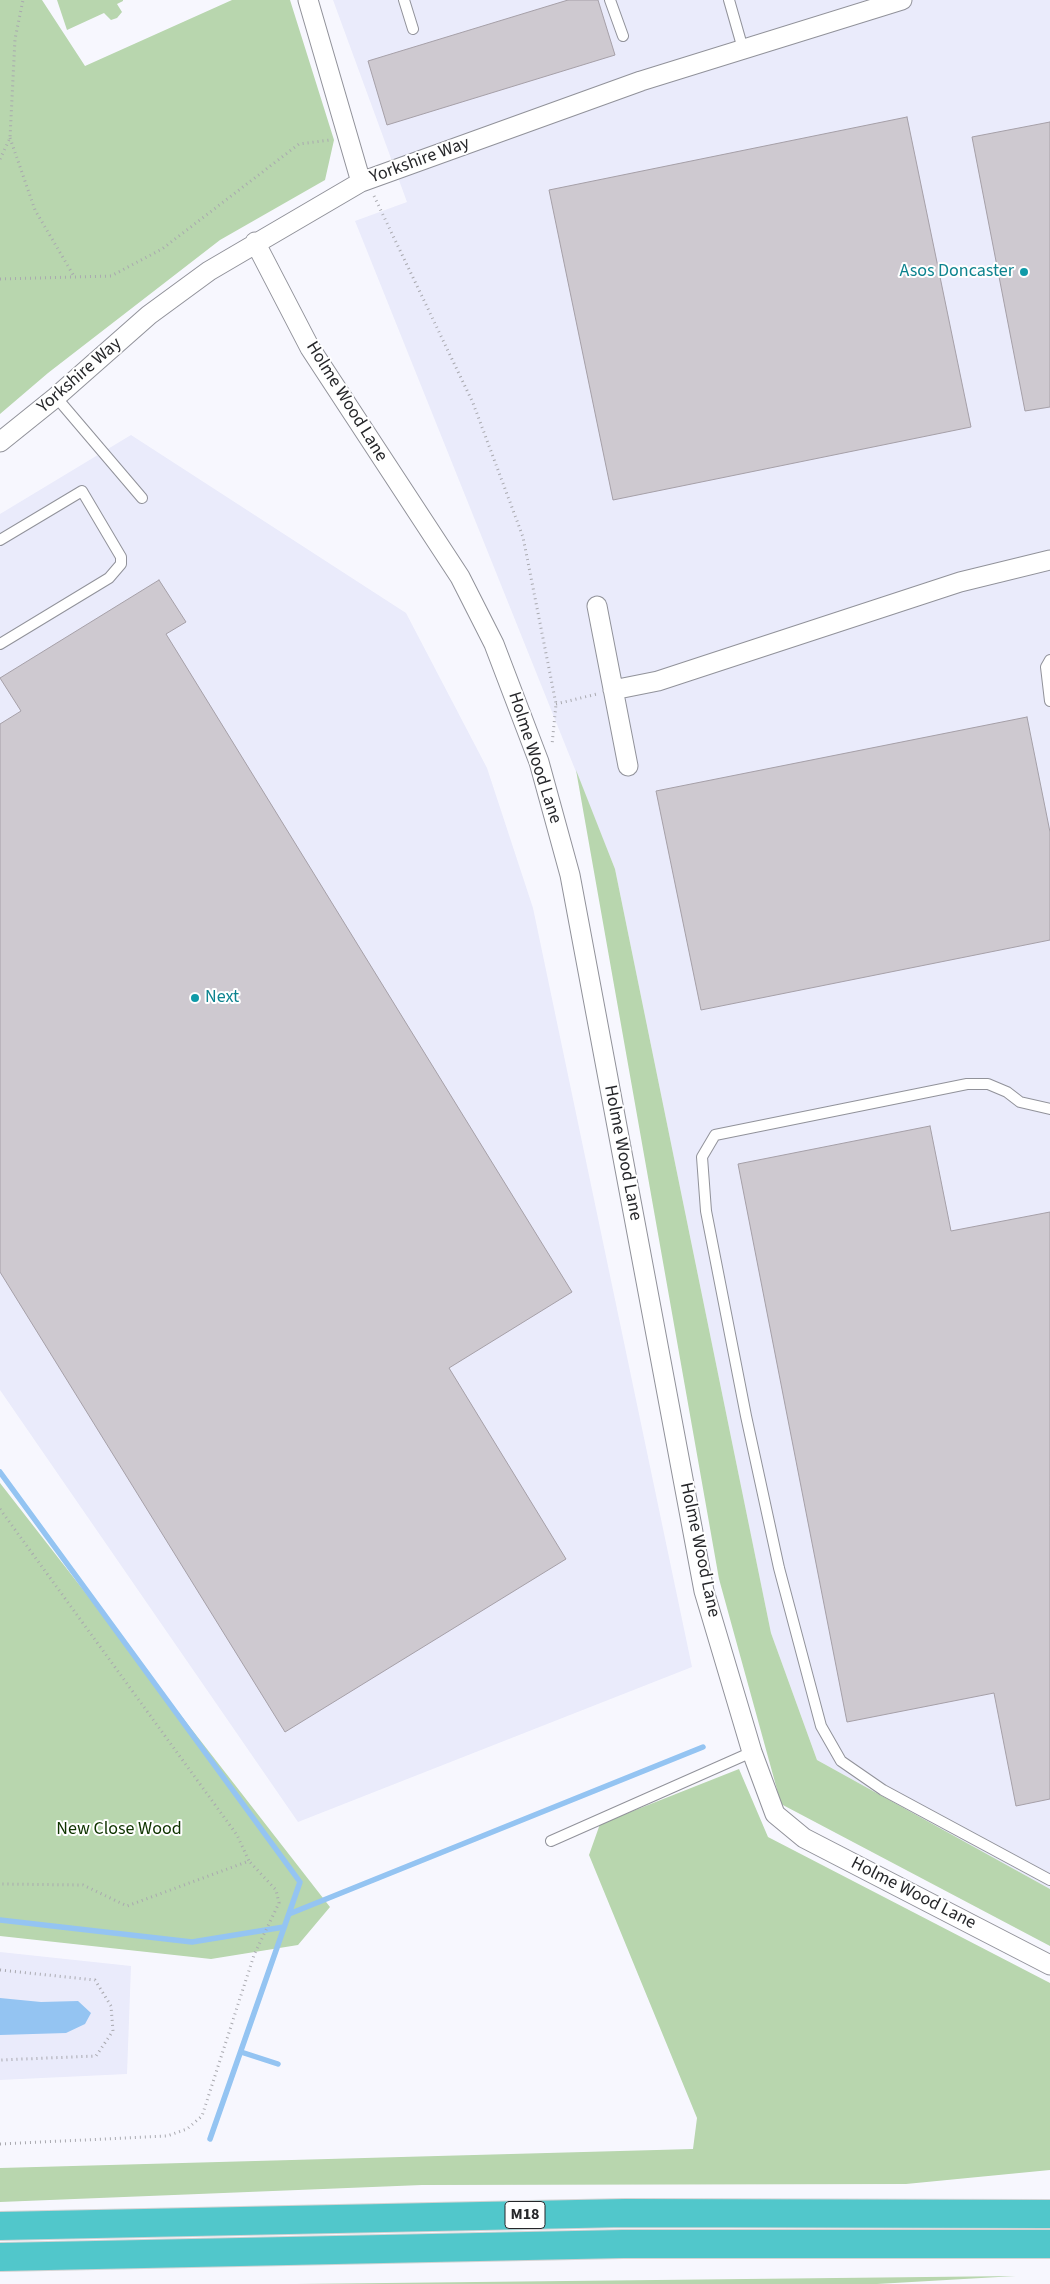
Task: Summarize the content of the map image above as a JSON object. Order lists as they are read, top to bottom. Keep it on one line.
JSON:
{"streets":{"highway":["M18"],"street":["Yorkshire Way","Holme Wood Lane"]},"crossings":[["Yorkshire Way","Holme Wood Lane"]],"parks":["New Close Wood"],"places":["Asos Doncaster","Next"]}
